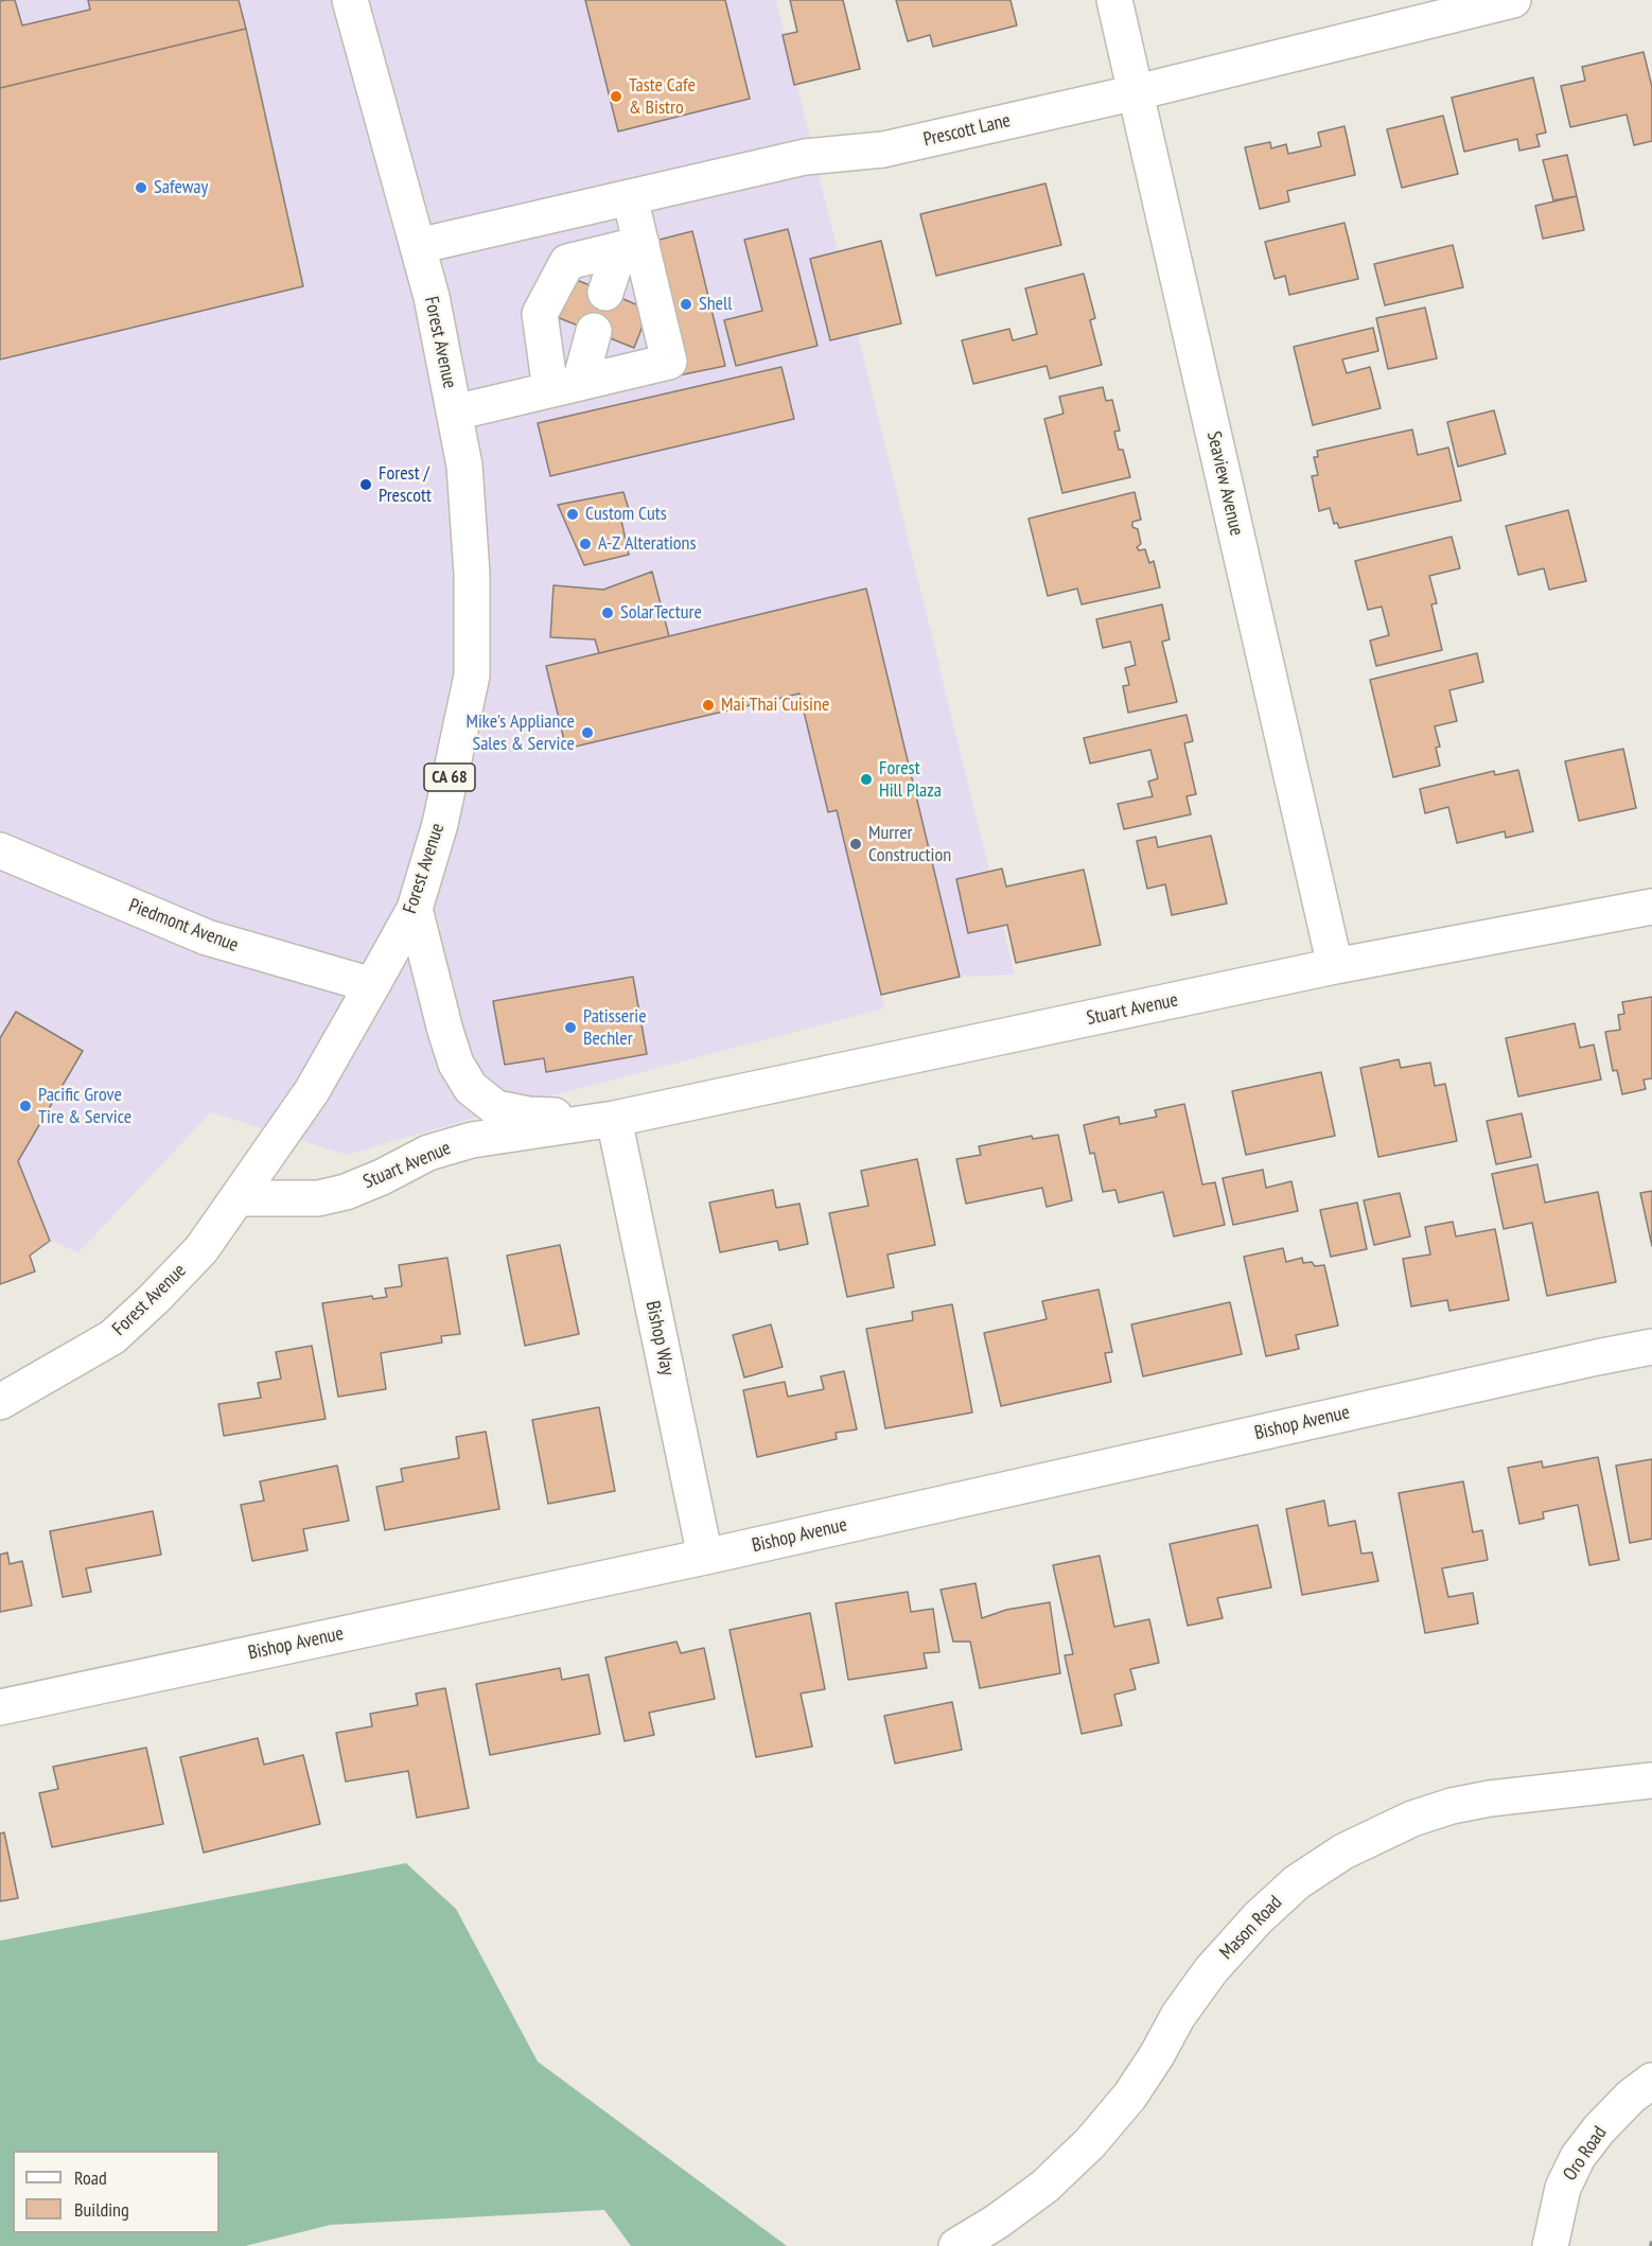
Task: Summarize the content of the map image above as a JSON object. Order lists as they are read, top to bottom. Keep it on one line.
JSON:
{"streets":{"street":["Prescott Lane","Forest Avenue","Seaview Avenue","CA 68","Piedmont Avenue","Stuart Avenue","Bishop Way","Bishop Avenue","Mason Road","Oro Road"]},"crossings":[["Prescott Lane","Forest Avenue"],["Prescott Lane","Seaview Avenue"],["Forest Avenue","Piedmont Avenue"],["Forest Avenue","Stuart Avenue"],["Seaview Avenue","Stuart Avenue"],["Stuart Avenue","Bishop Way"],["Bishop Way","Bishop Avenue"]],"places":["Taste Cafe & Bistro","Safeway","Shell","Forest / Prescott","Custom Cuts","A-Z Alterations","SolarTecture","Mai Thai Cuisine","Mike's Appliance Sales & Service","Forest Hill Plaza","Murrer Construction","Patisserie Bechler","Pacific Grove Tire & Service"],"legend":["Road","Building"]}
